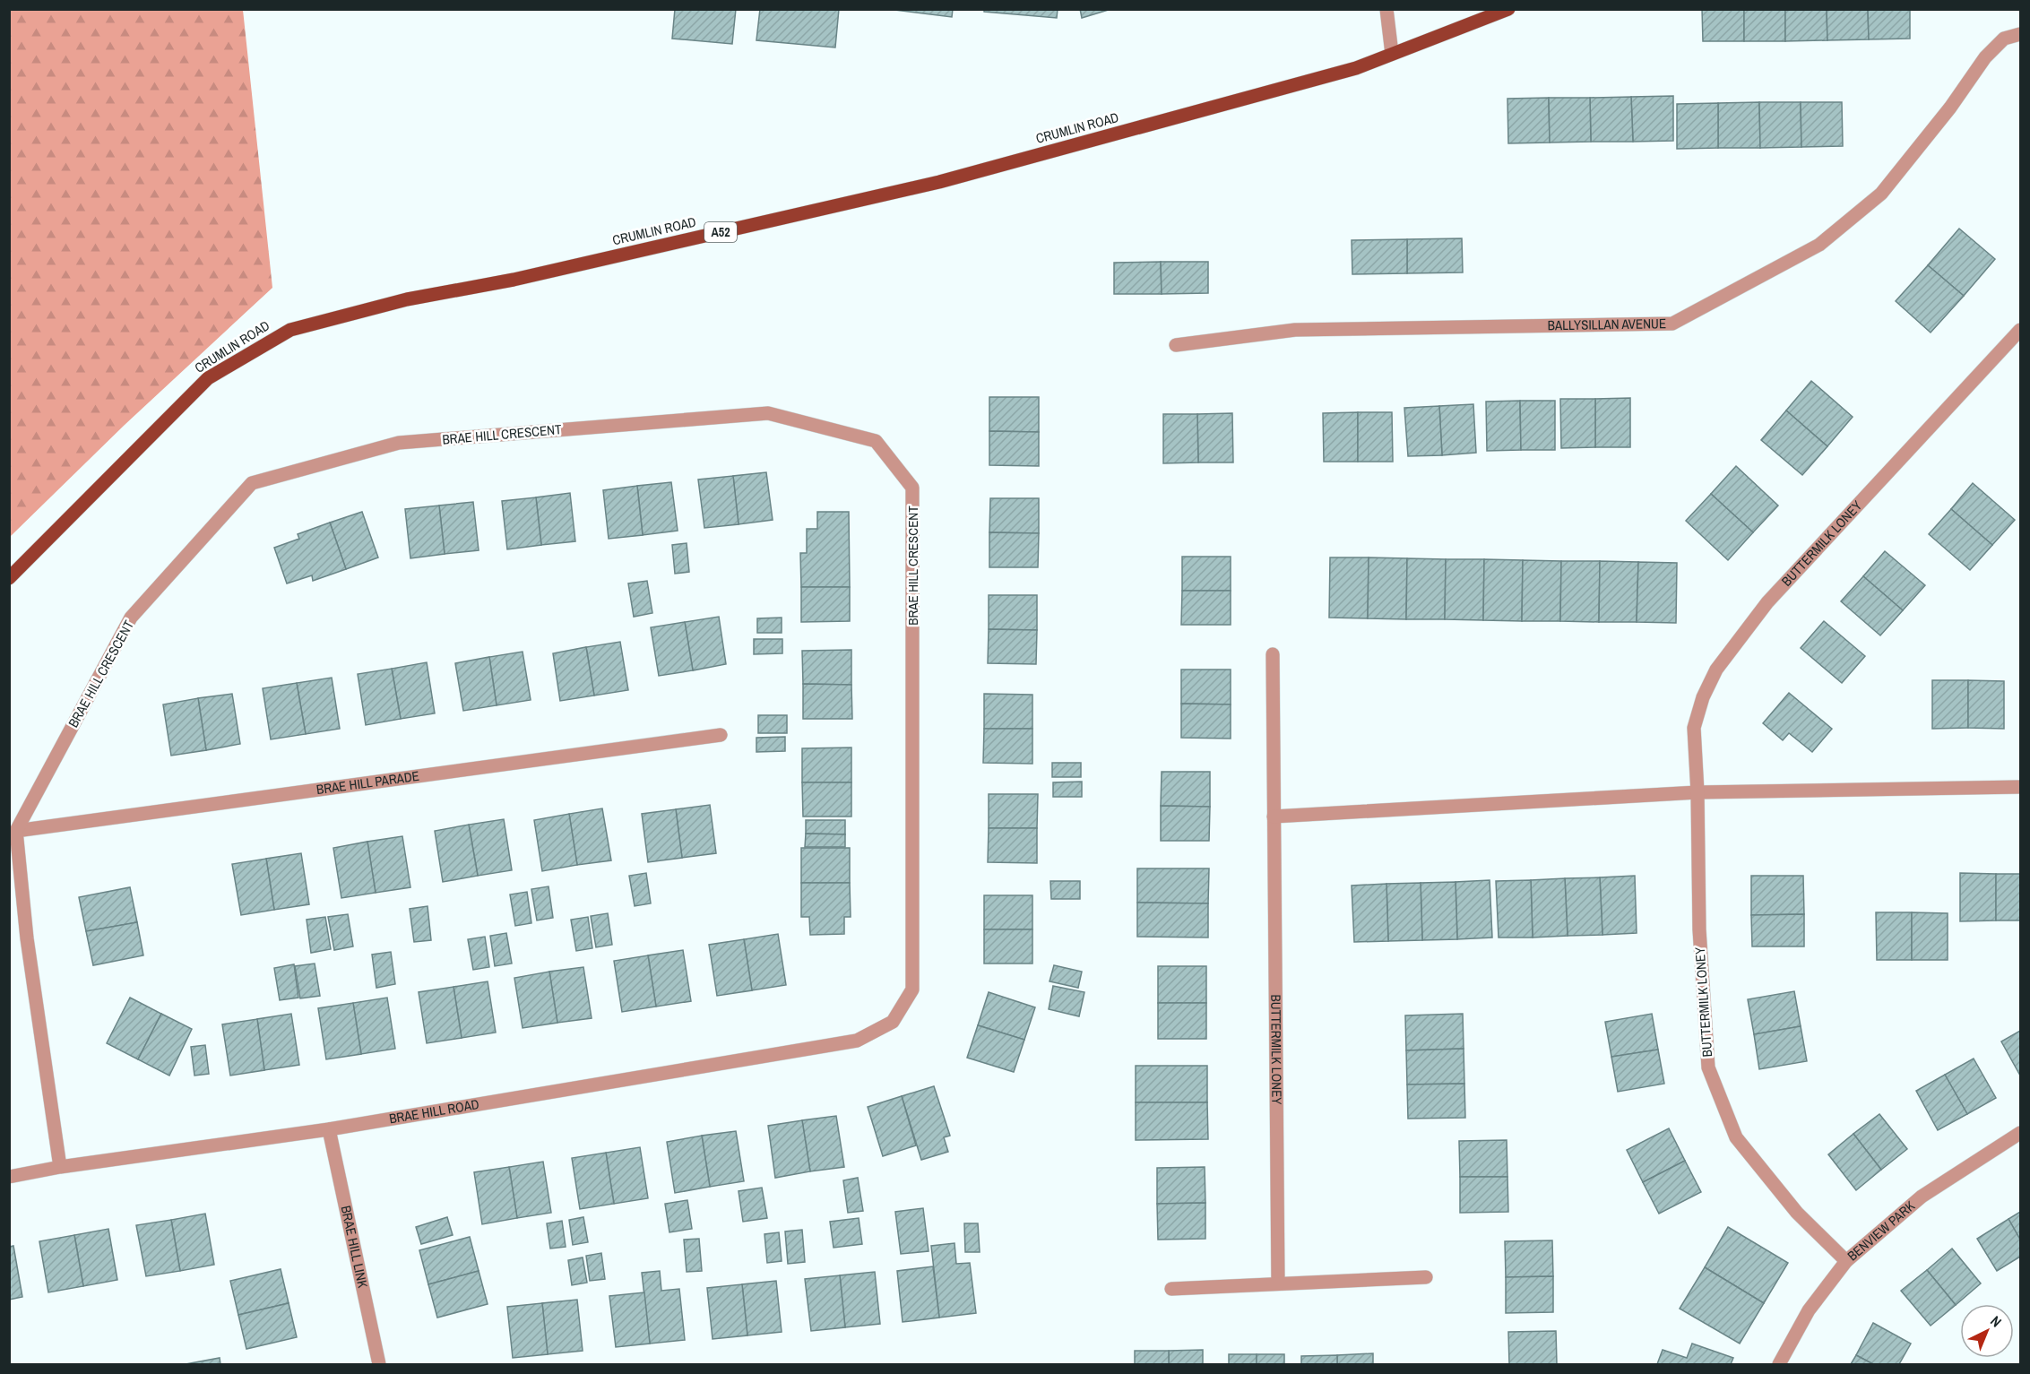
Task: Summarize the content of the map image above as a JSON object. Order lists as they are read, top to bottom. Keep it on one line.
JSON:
{"streets":{"main road":["CRUMLIN ROAD","A52"],"street":["BALLYSILLAN AVENUE","BRAE HILL CRESCENT","BUTTERMILK LONEY","BRAE HILL PARADE","BRAE HILL ROAD","BENVIEW PARK","BRAE HILL LINK"]},"crossings":[["BRAE HILL CRESCENT","BRAE HILL PARADE"],["BRAE HILL CRESCENT","BRAE HILL ROAD"],["BUTTERMILK LONEY","BENVIEW PARK"],["BRAE HILL ROAD","BRAE HILL LINK"]],"north":"top right"}
